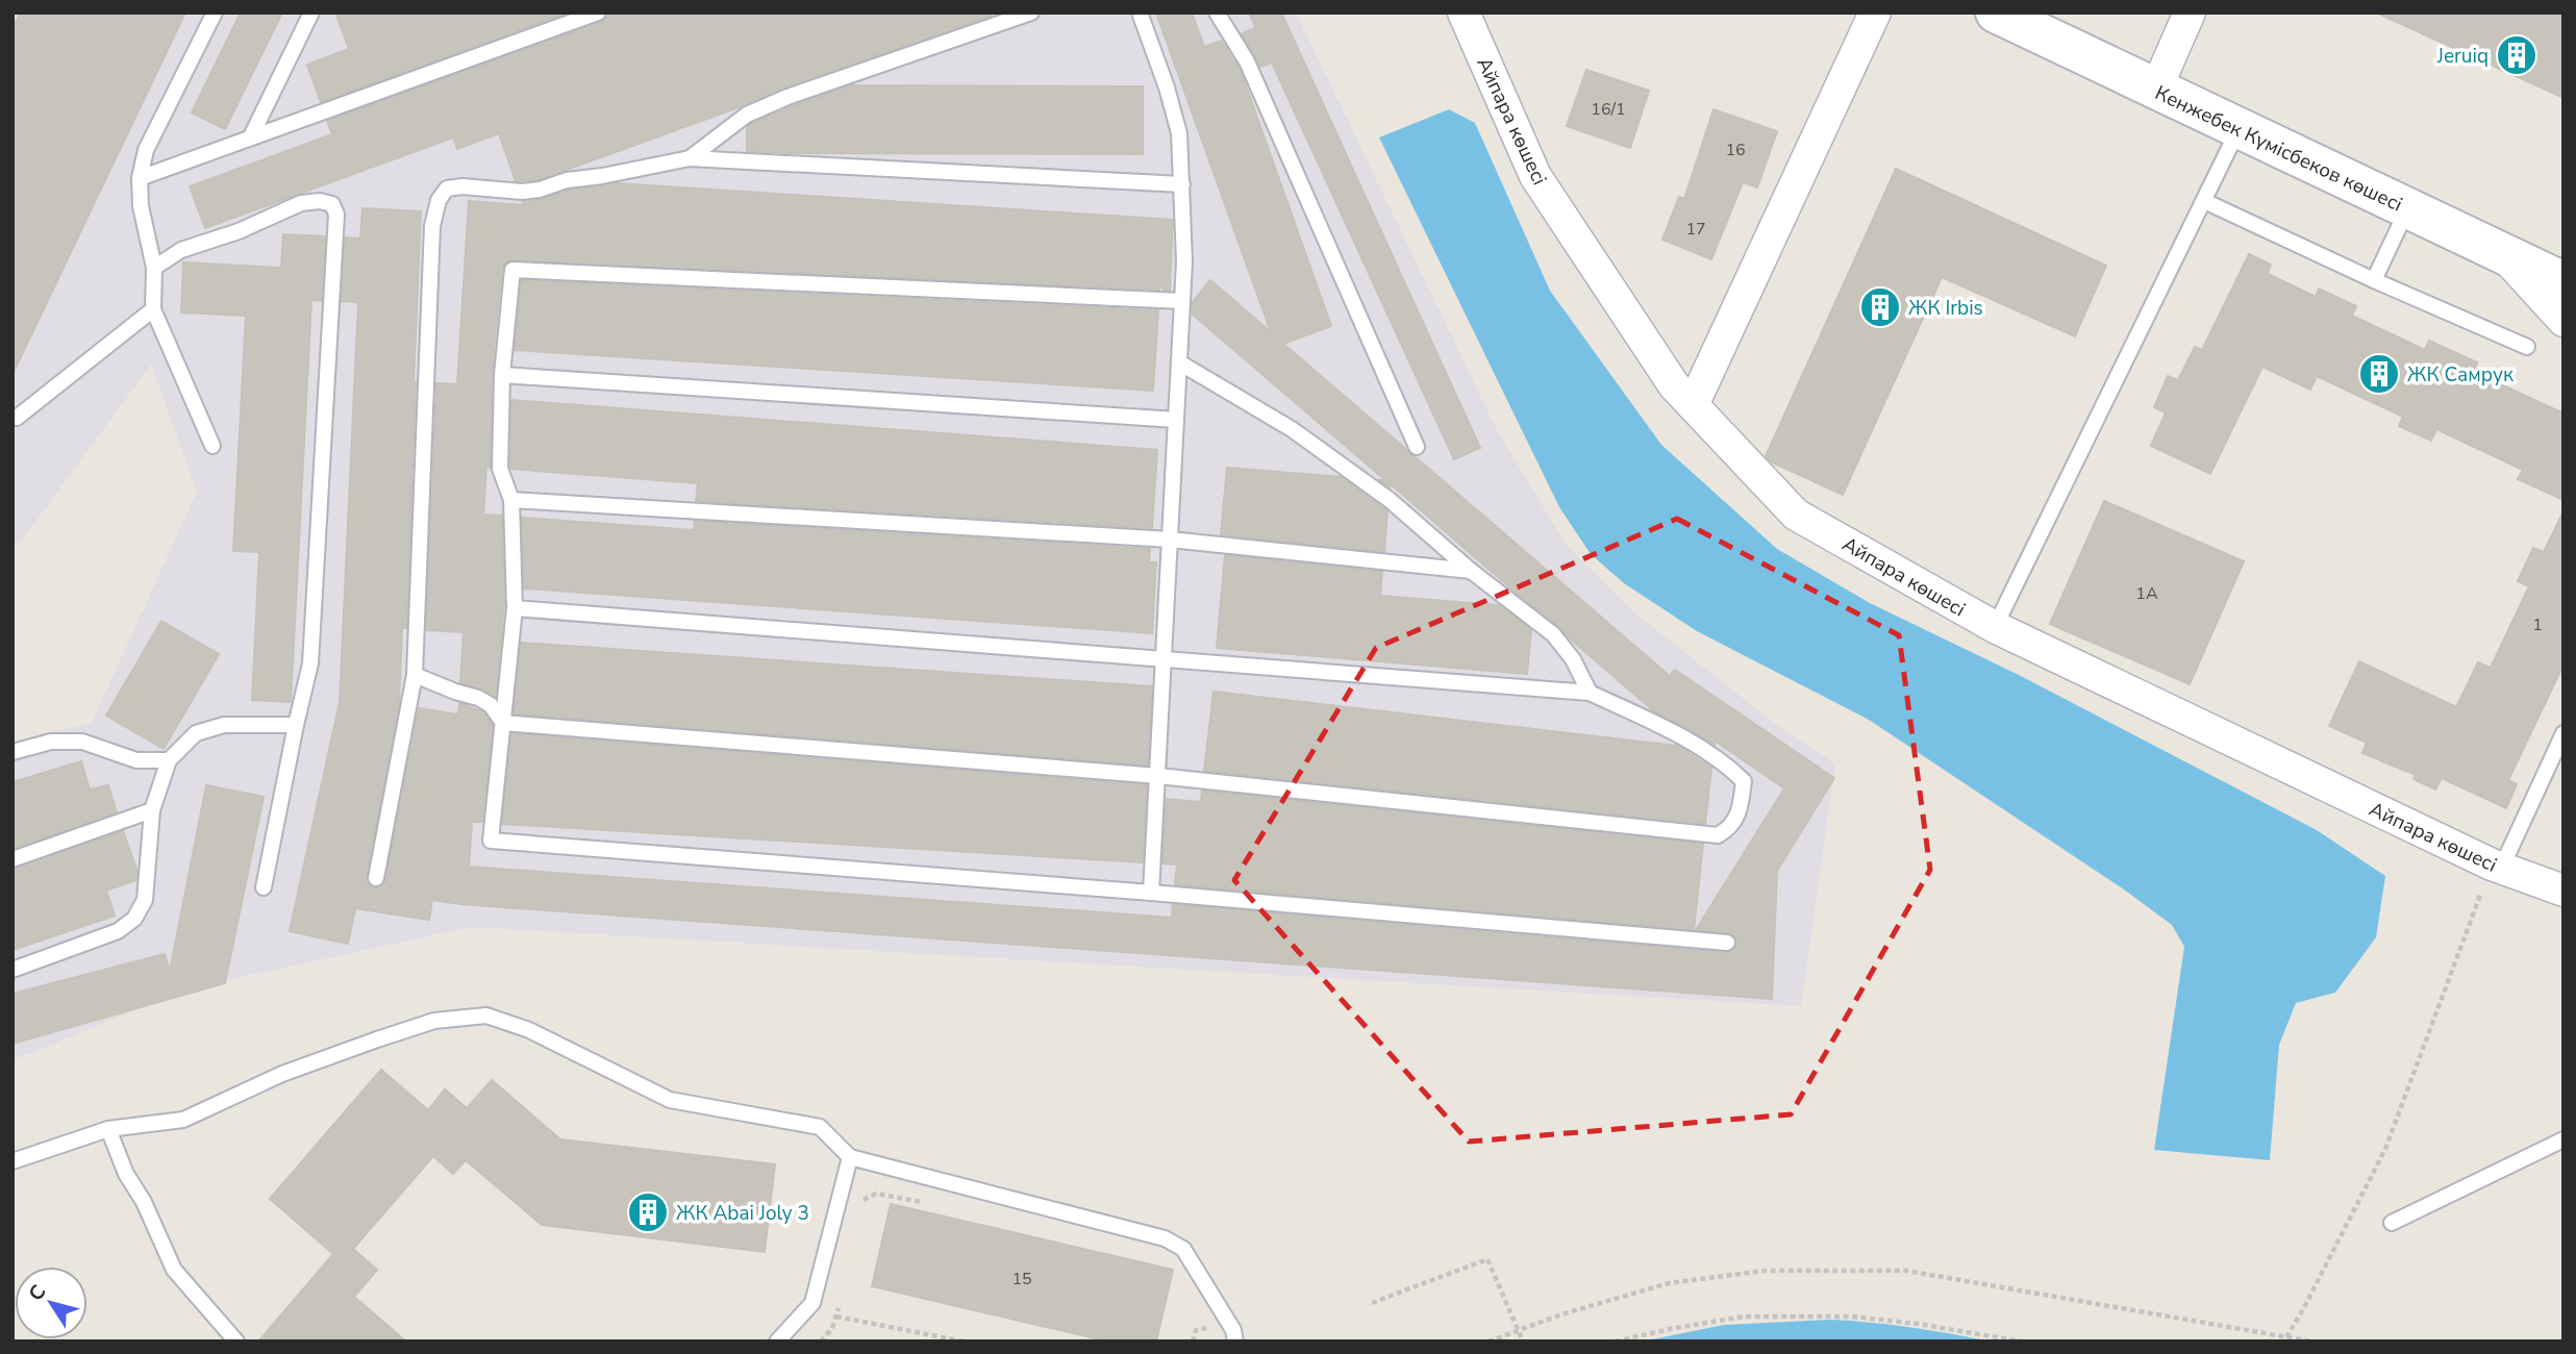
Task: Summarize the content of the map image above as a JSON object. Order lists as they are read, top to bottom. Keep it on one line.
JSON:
{"streets":{"street":["Айпара көшесі","Кенжебек Күмісбеков көшесі"]},"places":{"building":["Jeruiq","ЖК Irbis","ЖК Самрук","ЖК Abai Joly 3"]},"house_numbers":["16/1","16","17","1А","1","15"],"north":"top left"}
